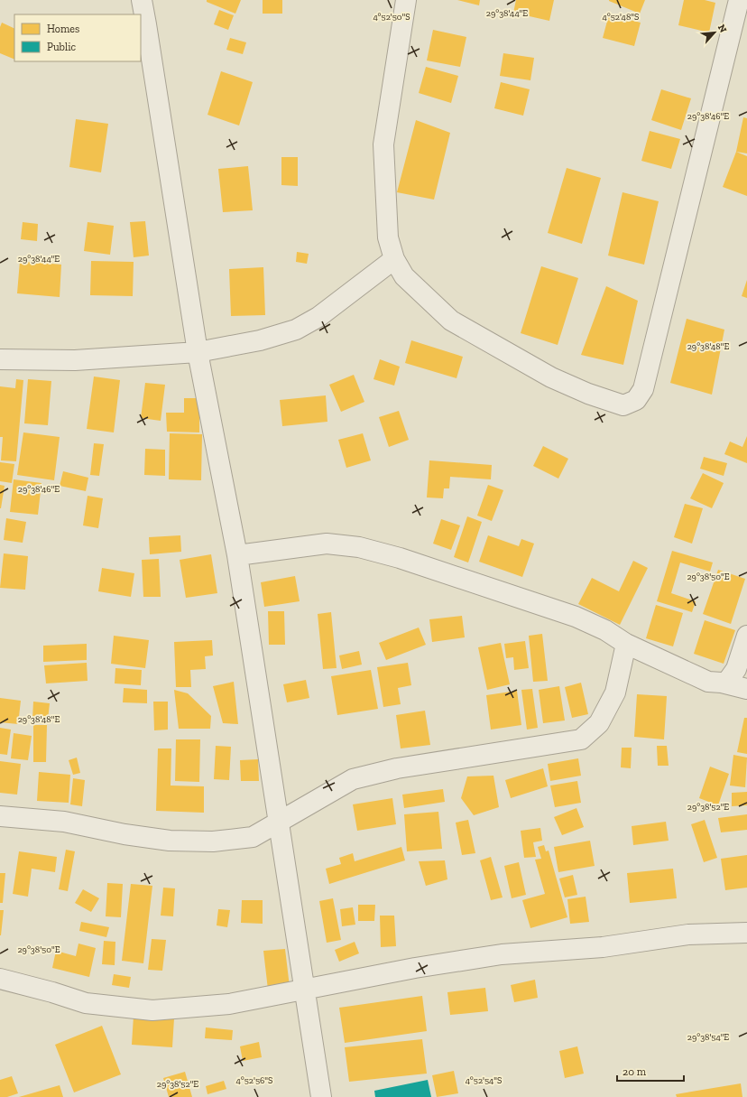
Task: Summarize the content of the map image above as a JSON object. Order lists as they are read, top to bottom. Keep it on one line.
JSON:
{"legend":["Homes","Public"],"scale_bar":"20 m","north":"top right","coordinates":["29°38'44\"E","4°52'50\"S","4°52'48\"S","29°38'46\"E","29°38'48\"E","29°38'50\"E","29°38'52\"E","29°38'54\"E","4°52'56\"S","4°52'54\"S"]}
